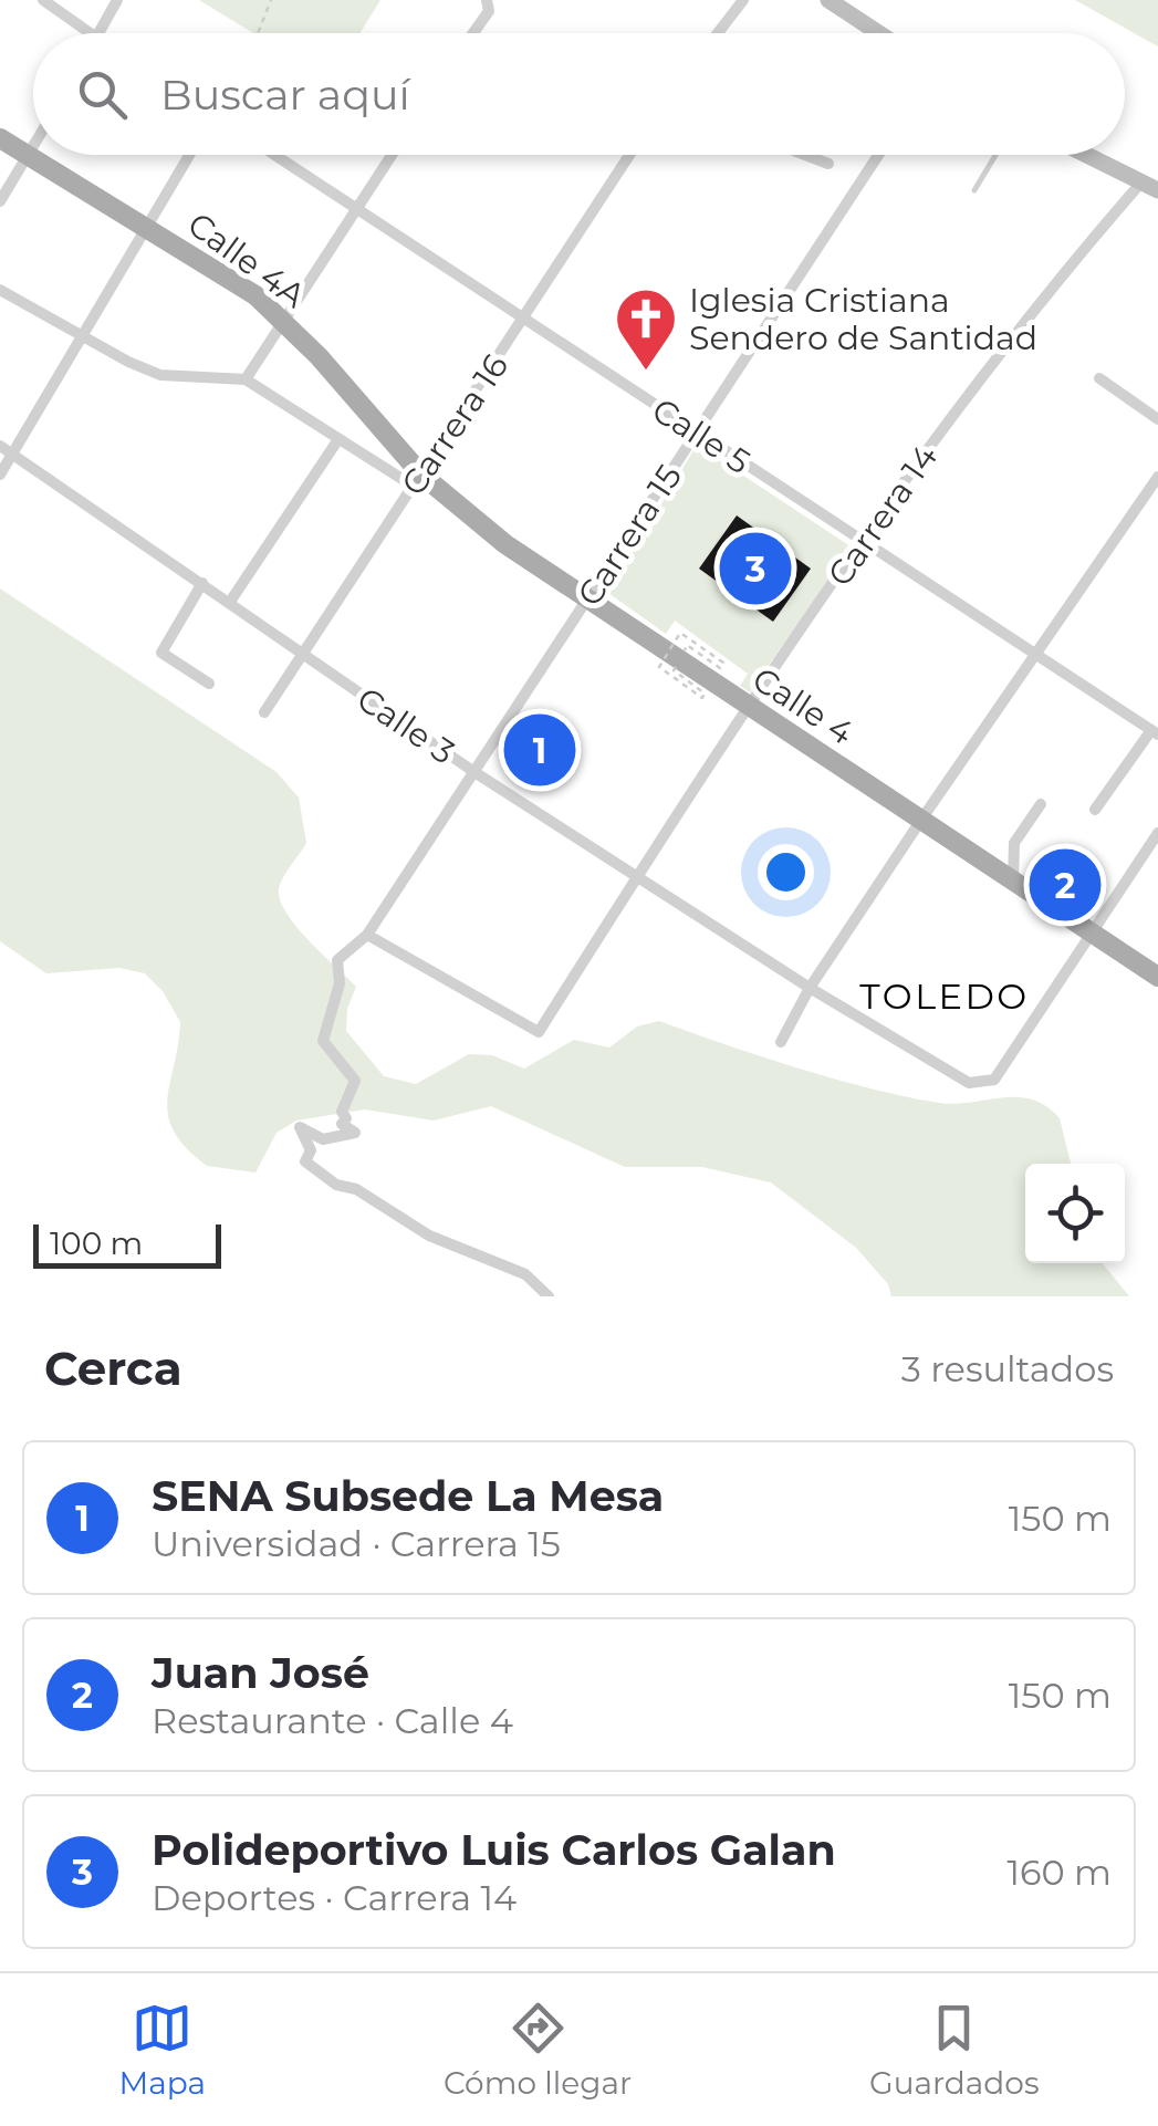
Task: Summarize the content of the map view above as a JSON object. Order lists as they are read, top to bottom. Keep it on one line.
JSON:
{"streets":{"main road":["Calle 4A","Calle 4"],"street":["Carrera 16","Calle 5","Carrera 14","Carrera 15","Calle 3"]},"crossings":[["Calle 4A","Carrera 16"],["Calle 4A","Calle 4"],["Carrera 16","Calle 5"],["Carrera 16","Calle 4"],["Carrera 16","Calle 3"],["Calle 5","Carrera 14"],["Calle 5","Carrera 15"],["Carrera 14","Carrera 15"],["Carrera 14","Calle 4"],["Carrera 14","Calle 3"],["Carrera 15","Calle 4"],["Carrera 15","Calle 3"],["Calle 4","Calle 3"]],"districts":["TOLEDO"],"places":{"church":["Iglesia Cristiana Sendero de Santidad"]},"scale_bar":"100 m","page":{"search":"Buscar aquí","pins":["3","1","2"],"scale":"100 m","heading":["Cerca","3 resultados"],"list":[{"mark":"1","name":"SENA Subsede La Mesa","note":"Universidad · Carrera 15","value":"150 m"},{"mark":"2","name":"Juan José","note":"Restaurante · Calle 4","value":"150 m"},{"mark":"3","name":"Polideportivo Luis Carlos Galan","note":"Deportes · Carrera 14","value":"160 m"}],"nav":["Mapa","Cómo llegar","Guardados"]}}
